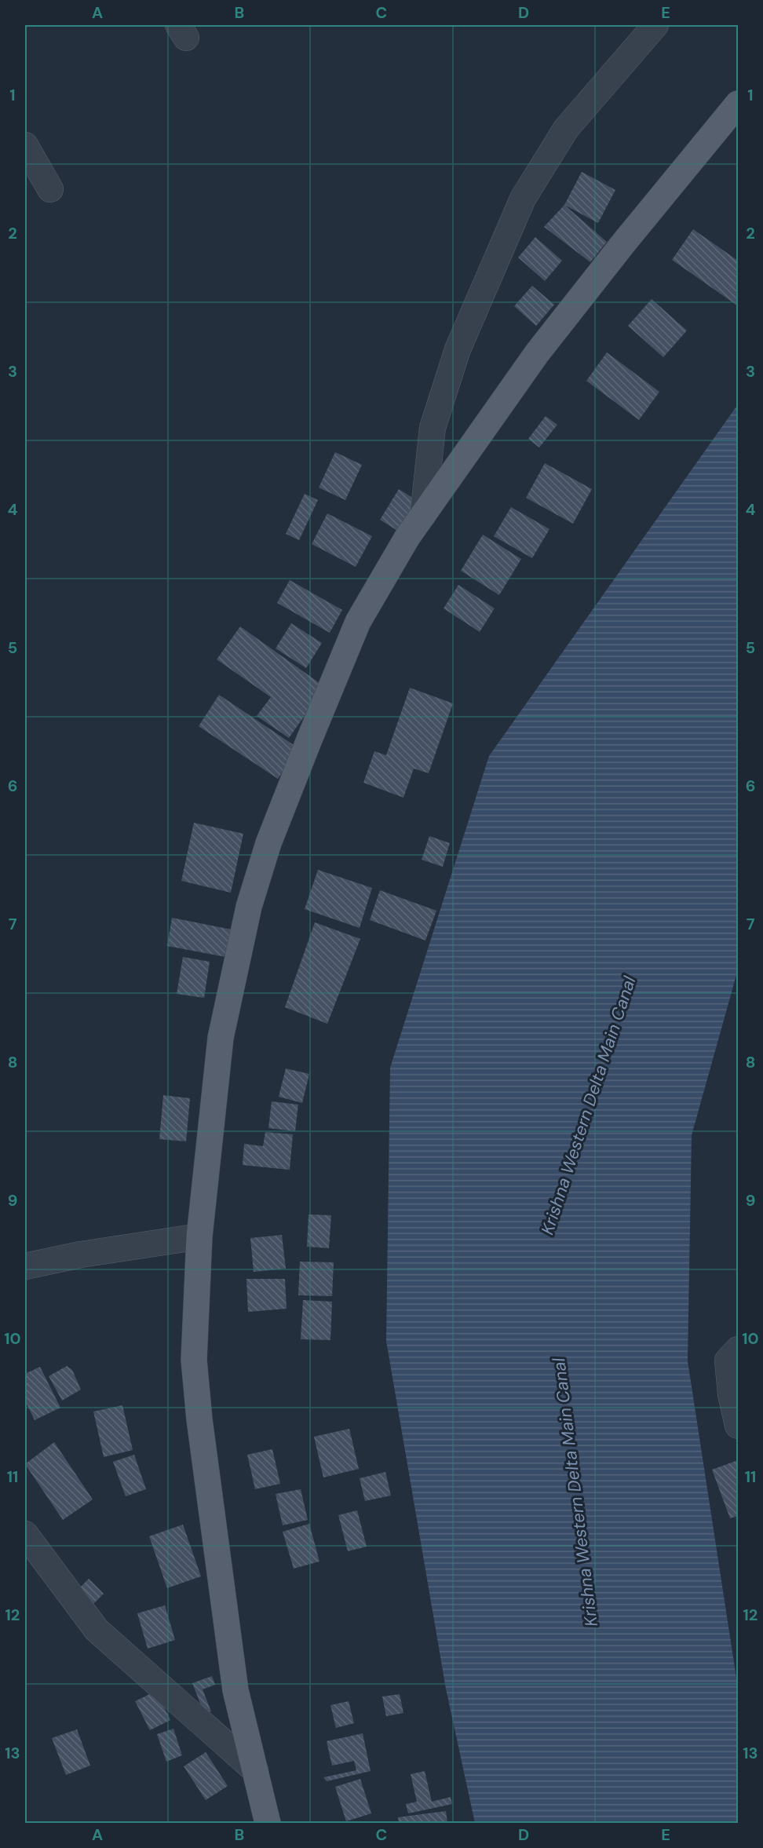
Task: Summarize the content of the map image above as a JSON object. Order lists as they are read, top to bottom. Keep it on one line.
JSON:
{"water":["Krishna Western Delta Main Canal"],"grid":{"columns":["A","B","C","D","E"],"rows":["1","2","3","4","5","6","7","8","9","10","11","12","13"]}}
